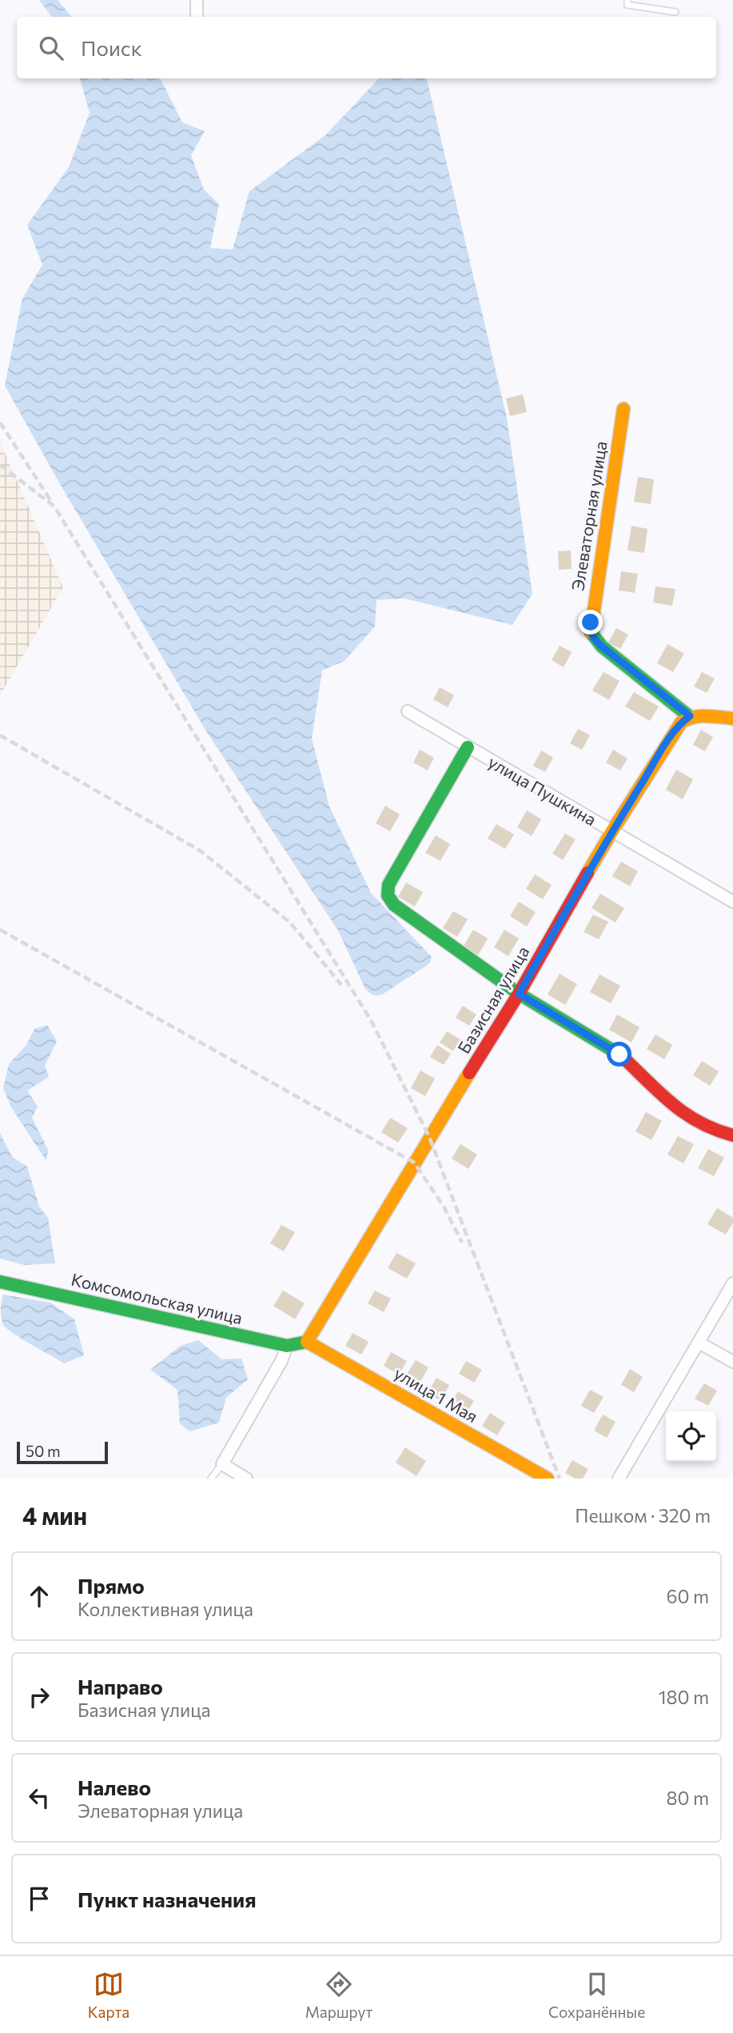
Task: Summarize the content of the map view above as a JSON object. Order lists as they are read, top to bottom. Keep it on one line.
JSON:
{"streets":{"street":["Элеваторная улица","улица Пушкина","Базисная улица","Комсомольская улица","улица 1 Мая"]},"crossings":[["Элеваторная улица","Базисная улица"],["улица Пушкина","Базисная улица"],["Базисная улица","Комсомольская улица"],["Базисная улица","улица 1 Мая"],["Комсомольская улица","улица 1 Мая"]],"scale_bar":"50 m","page":{"search":"Поиск","scale":"50 m","heading":["4 мин","Пешком · 320 m"],"list":[["Прямо","Коллективная улица","60 m"],["Направо","Базисная улица","180 m"],["Налево","Элеваторная улица","80 m"],"Пункт назначения"],"nav":["Карта","Маршрут","Сохранённые"]}}
